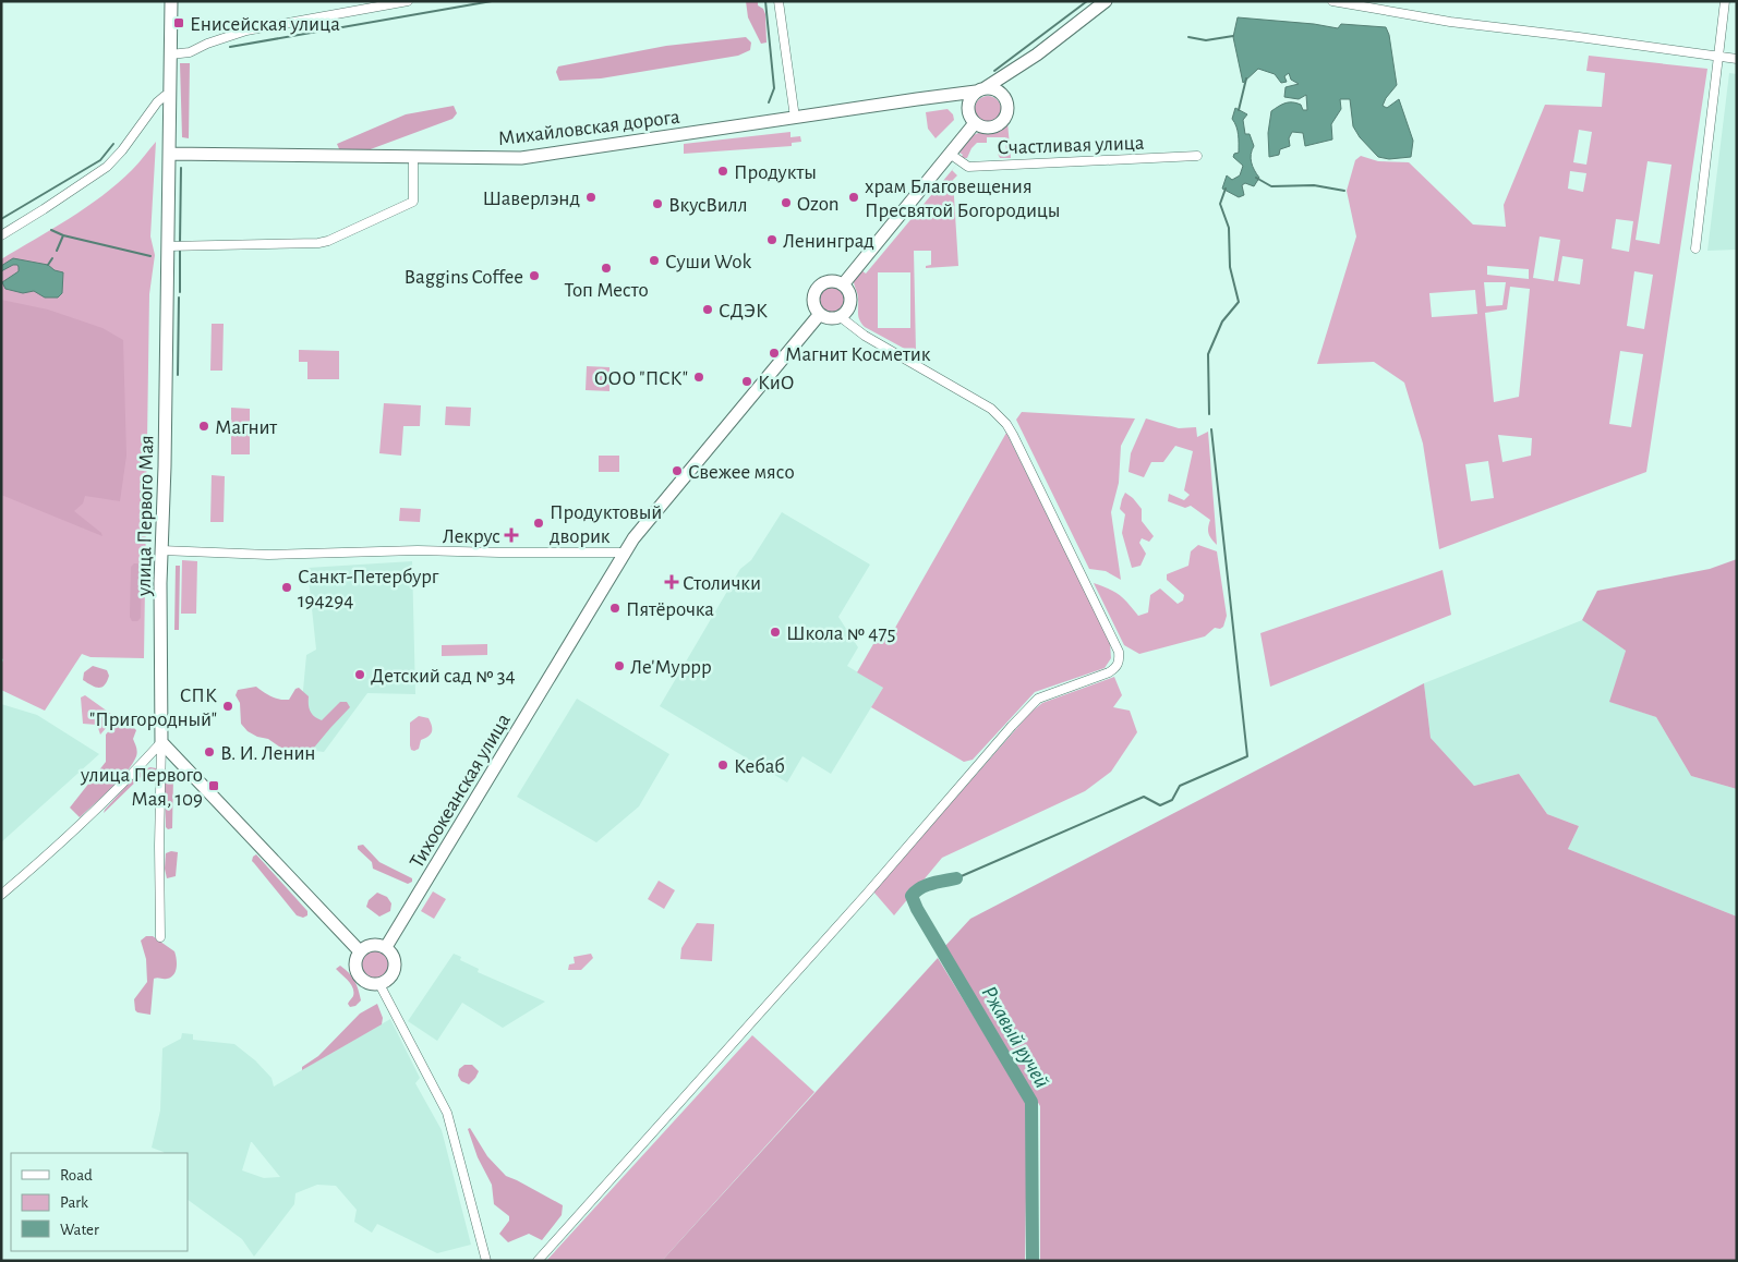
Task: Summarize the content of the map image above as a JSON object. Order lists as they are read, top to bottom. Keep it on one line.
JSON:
{"streets":{"street":["Михайловская дорога","Счастливая улица","улица Первого Мая","Тихоокеанская улица"]},"crossings":[["Михайловская дорога","улица Первого Мая"]],"water":["Ржавый ручей"],"places":{"transit":["Енисейская улица","улица Первого Мая, 109"],"other":["Продукты","Шаверлэнд","храм Благовещения Пресвятой Богородицы","Ozon","ВкусВилл","Ленинград","Суши Wok","Топ Место","Baggins Coffee","СДЭК","Магнит Косметик","ООО \"ПСК\"","КиО","Магнит","Свежее мясо","Продуктовый дворик","Санкт-Петербург 194294","Пятёрочка","Школа № 475","Ле'Муррр","Детский сад № 34","СПК \"Пригородный\"","В. И. Ленин","Кебаб"],"health":["Лекрус","Столички"]},"legend":["Road","Park","Water"]}
